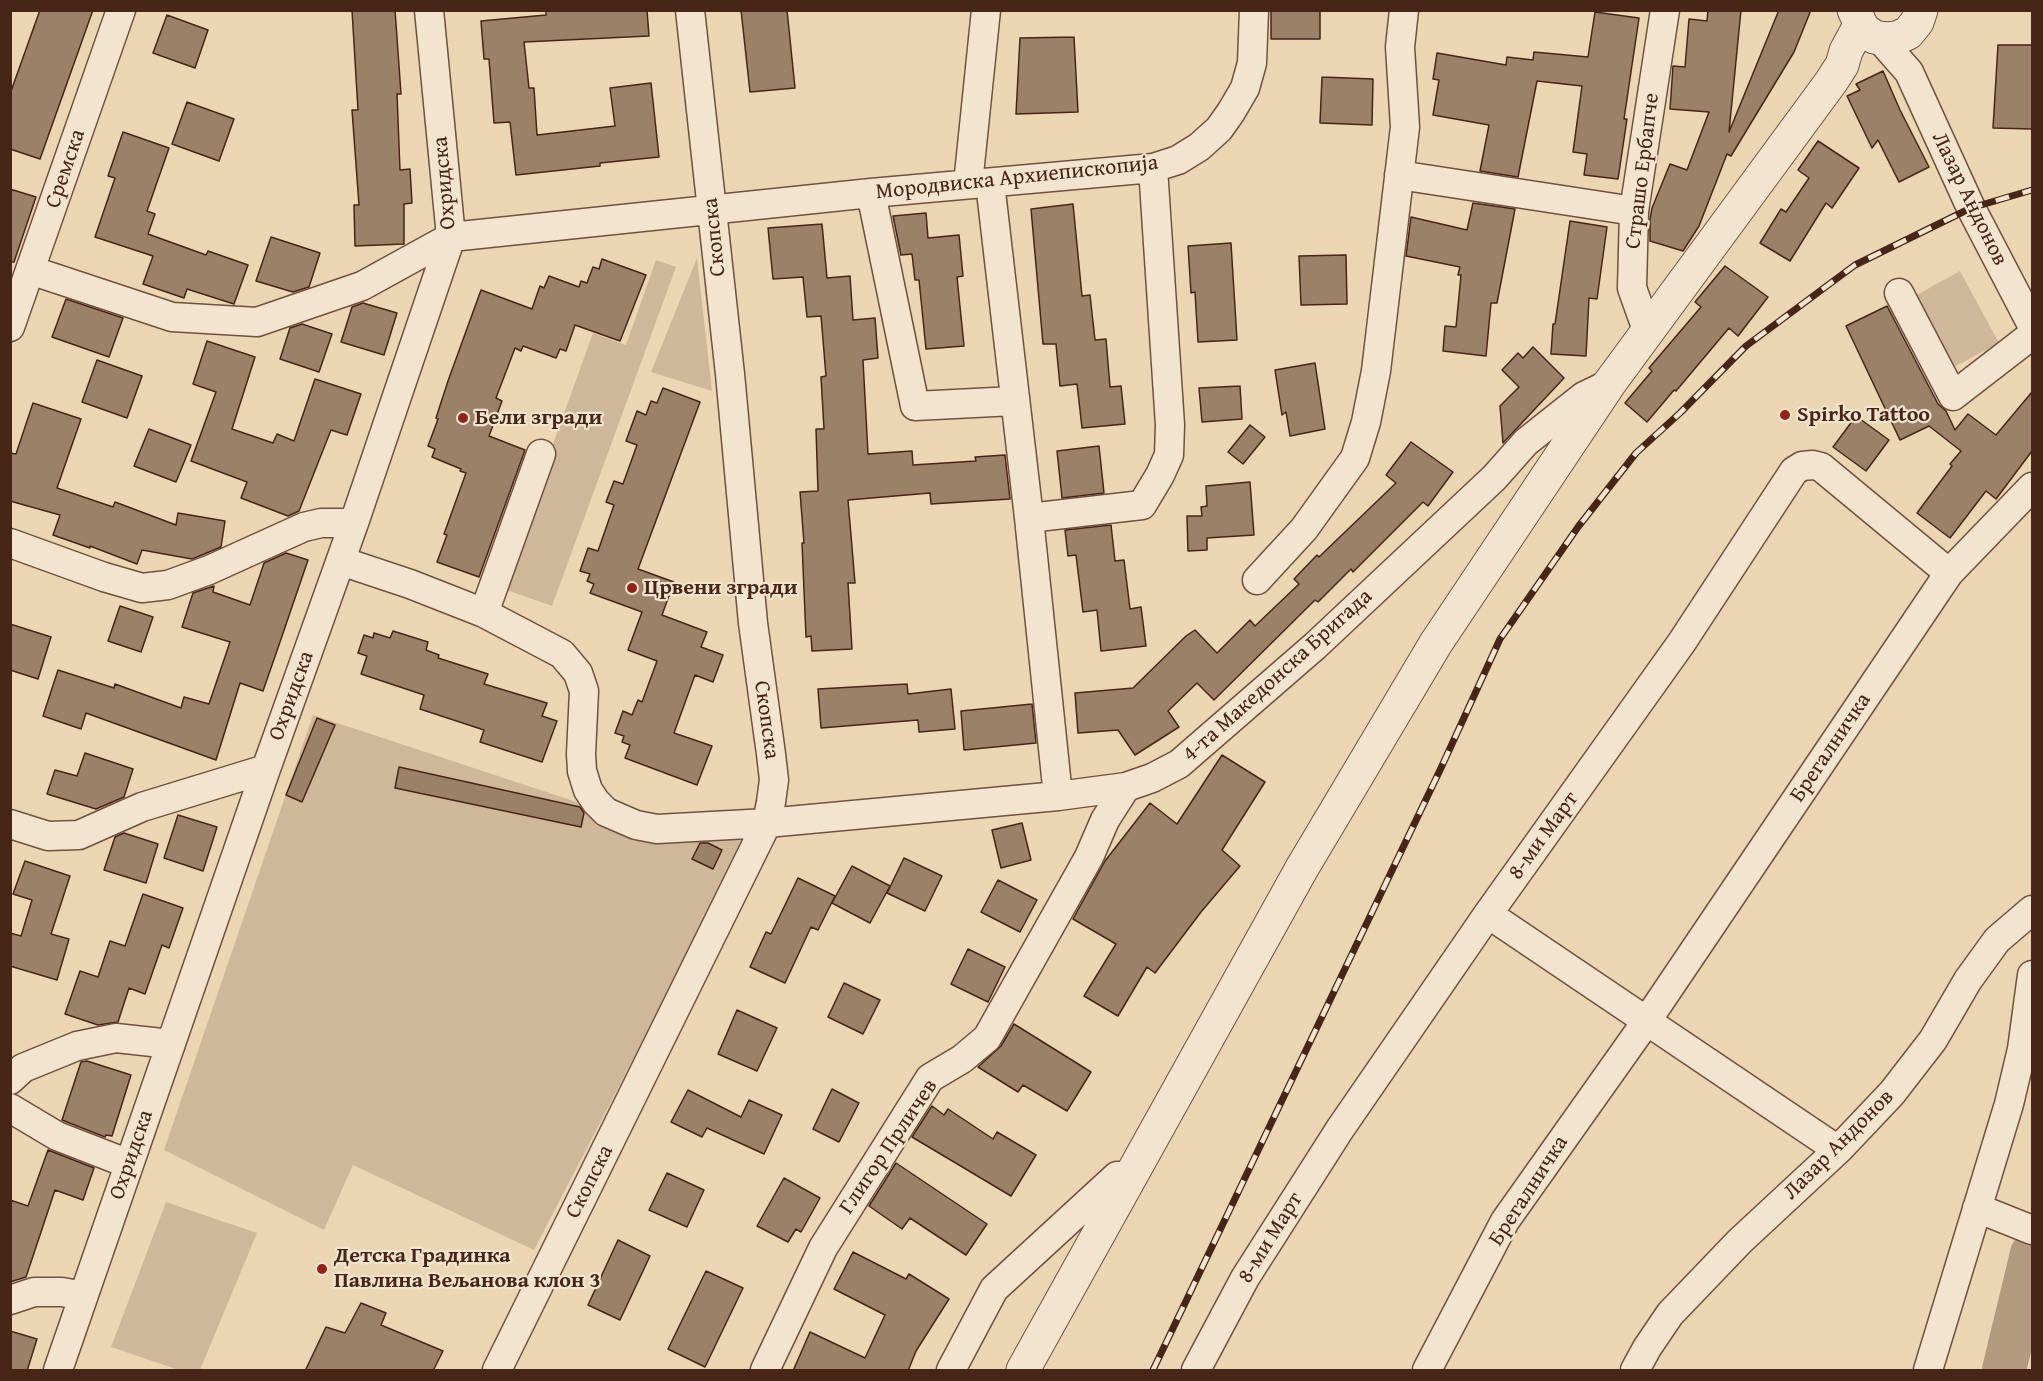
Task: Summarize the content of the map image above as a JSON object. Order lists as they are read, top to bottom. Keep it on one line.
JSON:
{"streets":{"street":["Сремска","Страшо Ербапче","Мородвиска Архиепископија","Охридска","Лазар Андонов","Скопска","4-та Македонска Бригада","Брегалничка","8-ми Март","Глигор Прличев"]},"crossings":[["Мородвиска Архиепископија","Охридска"],["Мородвиска Архиепископија","Скопска"],["Охридска","4-та Македонска Бригада"],["Скопска","4-та Македонска Бригада"],["4-та Македонска Бригада","Глигор Прличев"],["Брегалничка","8-ми Март"]],"places":["Spirko Tattoo","Бели згради","Црвени згради","Детска Градинка Павлина Вељанова клон 3"]}
